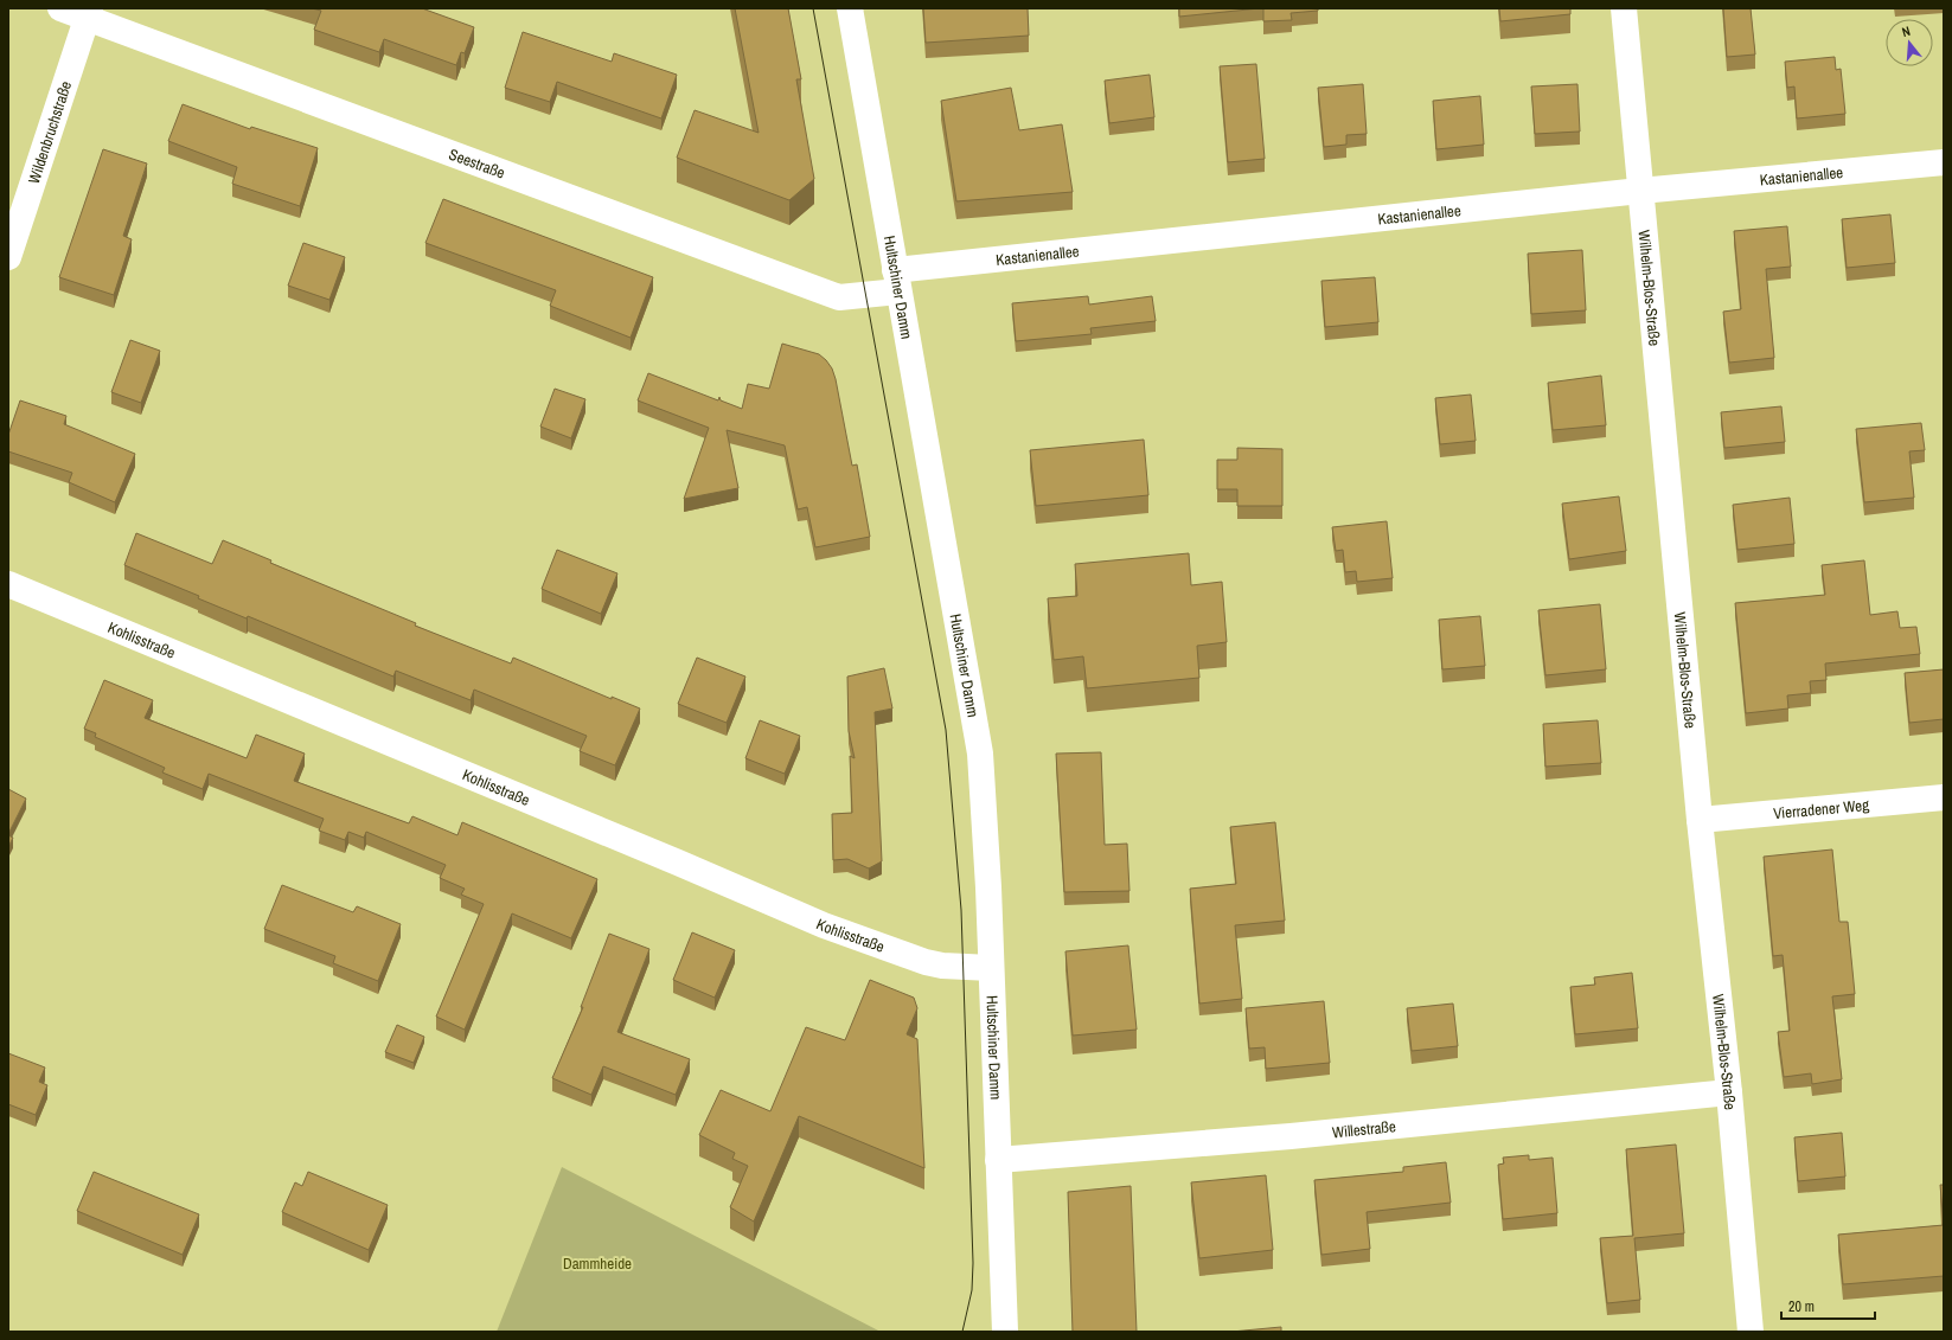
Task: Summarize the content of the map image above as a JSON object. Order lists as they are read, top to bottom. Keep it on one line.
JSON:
{"streets":{"street":["Wildenbruchstraße","Seestraße","Kastanienallee","Hultschiner Damm","Wilhelm-Blos-Straße","Kohlisstraße","Vierradener Weg","Willestraße"]},"crossings":[["Wildenbruchstraße","Seestraße"],["Seestraße","Kastanienallee"],["Seestraße","Hultschiner Damm"],["Kastanienallee","Hultschiner Damm"],["Kastanienallee","Wilhelm-Blos-Straße"],["Hultschiner Damm","Kohlisstraße"],["Hultschiner Damm","Willestraße"],["Wilhelm-Blos-Straße","Vierradener Weg"],["Wilhelm-Blos-Straße","Willestraße"]],"parks":["Dammheide"],"scale_bar":"20 m","north":"top"}
